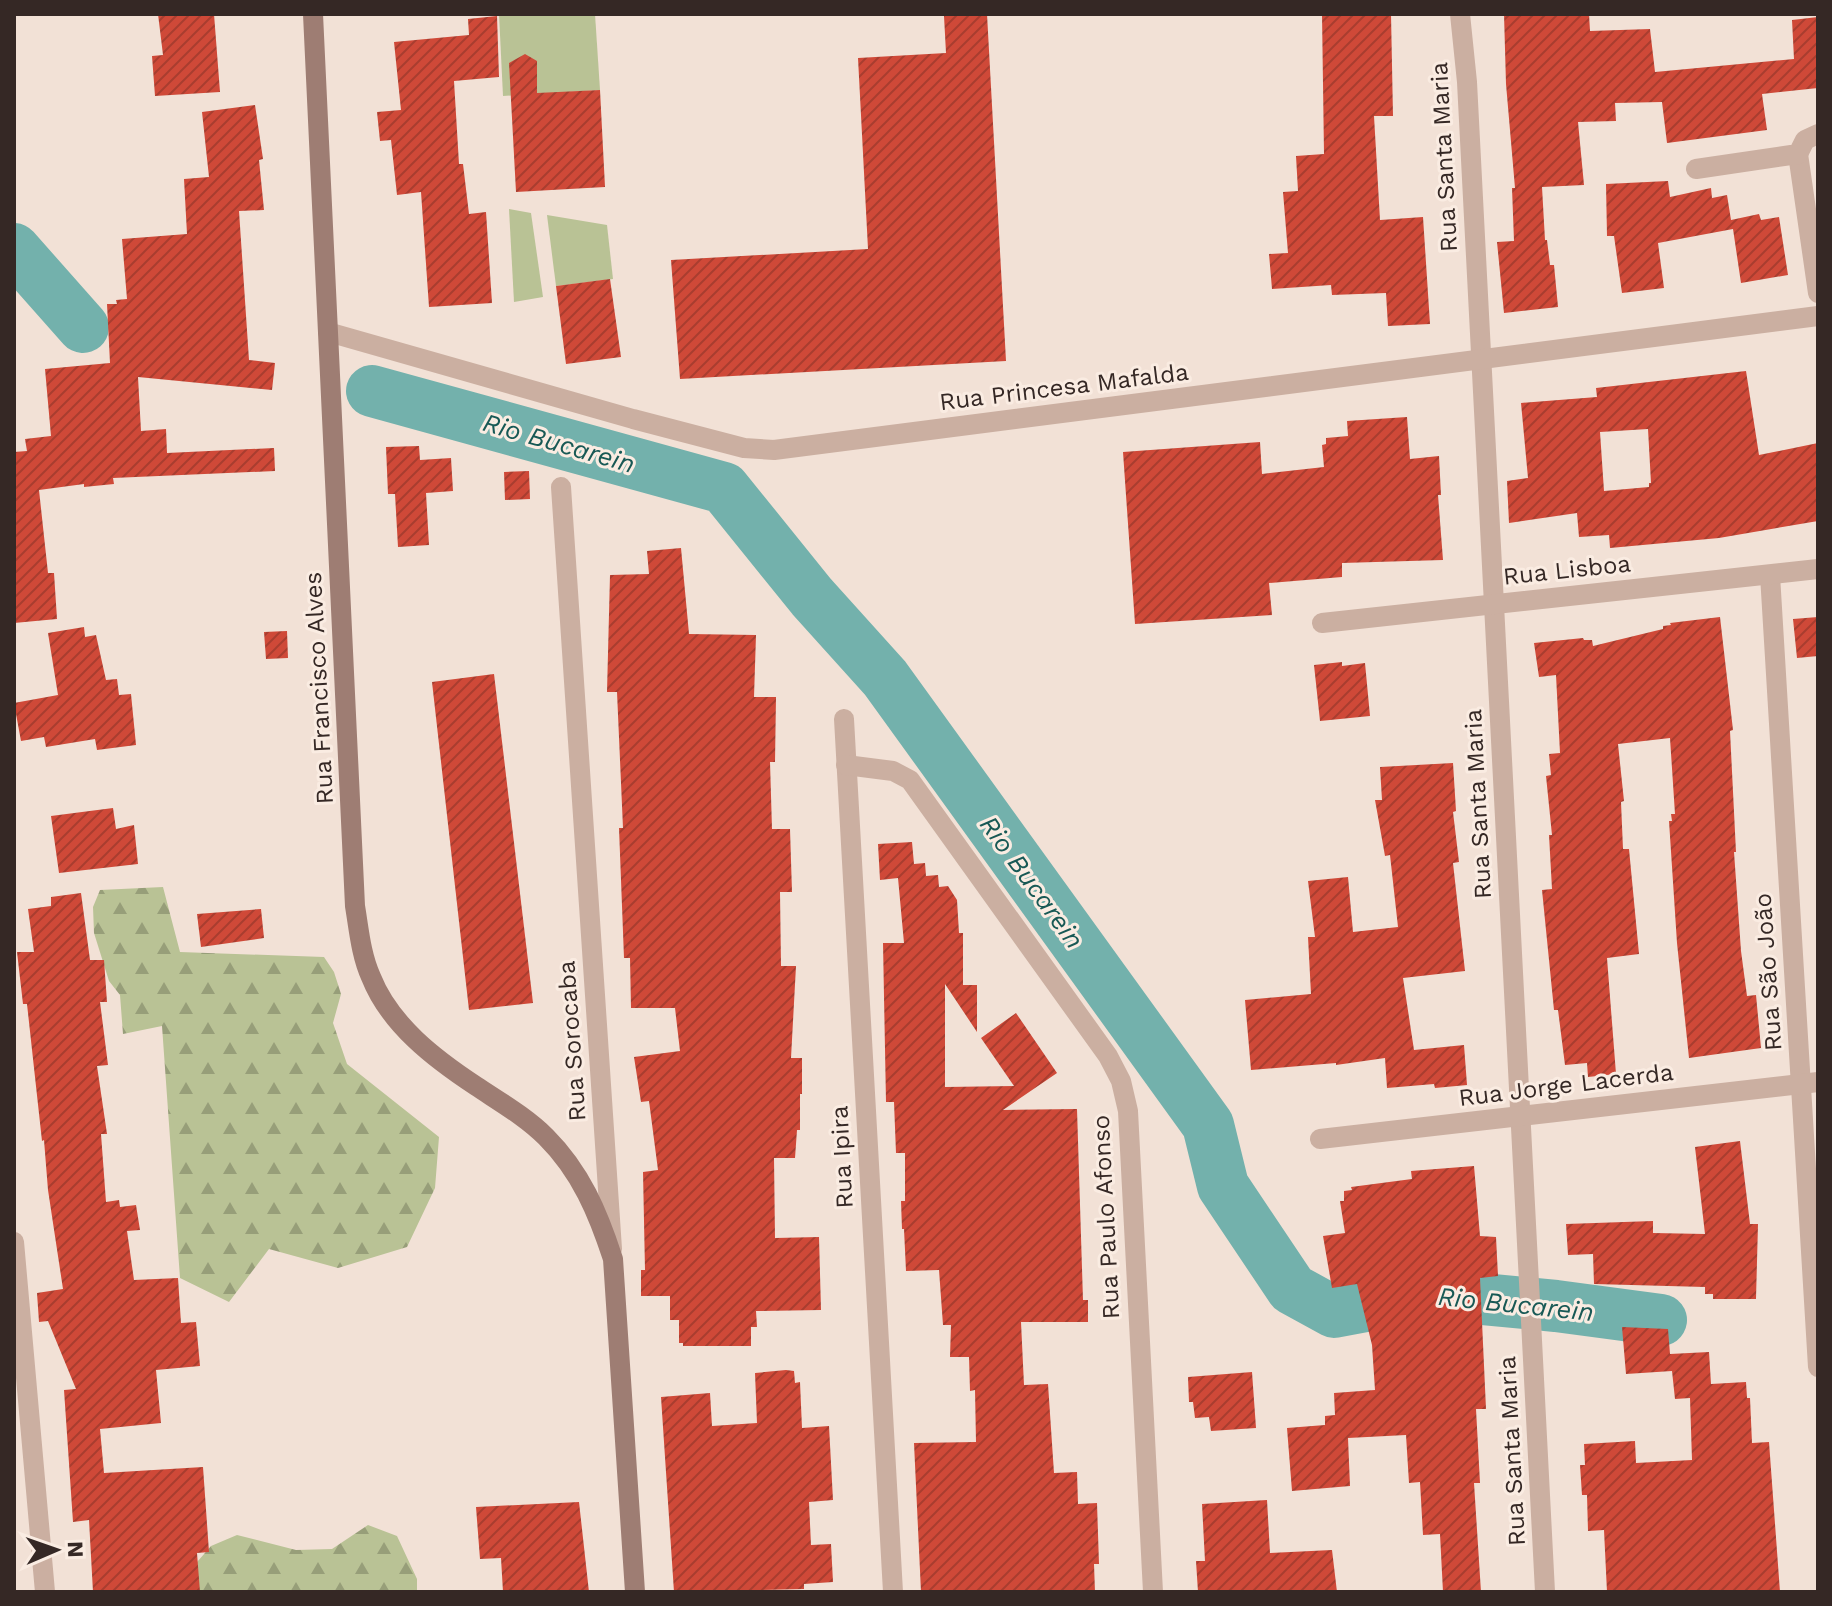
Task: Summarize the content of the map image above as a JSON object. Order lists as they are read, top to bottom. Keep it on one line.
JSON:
{"streets":{"main road":["Rua Francisco Alves","Rua Sorocaba"],"street":["Rua Santa Maria","Rua Princesa Mafalda","Rua Lisboa","Rua São João","Rua Jorge Lacerda","Rua Ipira","Rua Paulo Afonso"]},"crossings":[["Rua Santa Maria","Rua Princesa Mafalda"],["Rua Santa Maria","Rua Lisboa"],["Rua Santa Maria","Rua Jorge Lacerda"],["Rua Princesa Mafalda","Rua Francisco Alves"],["Rua Lisboa","Rua São João"],["Rua Francisco Alves","Rua Sorocaba"],["Rua São João","Rua Jorge Lacerda"],["Rua Ipira","Rua Paulo Afonso"]],"water":["Rio Bucarein"],"north":"right"}
